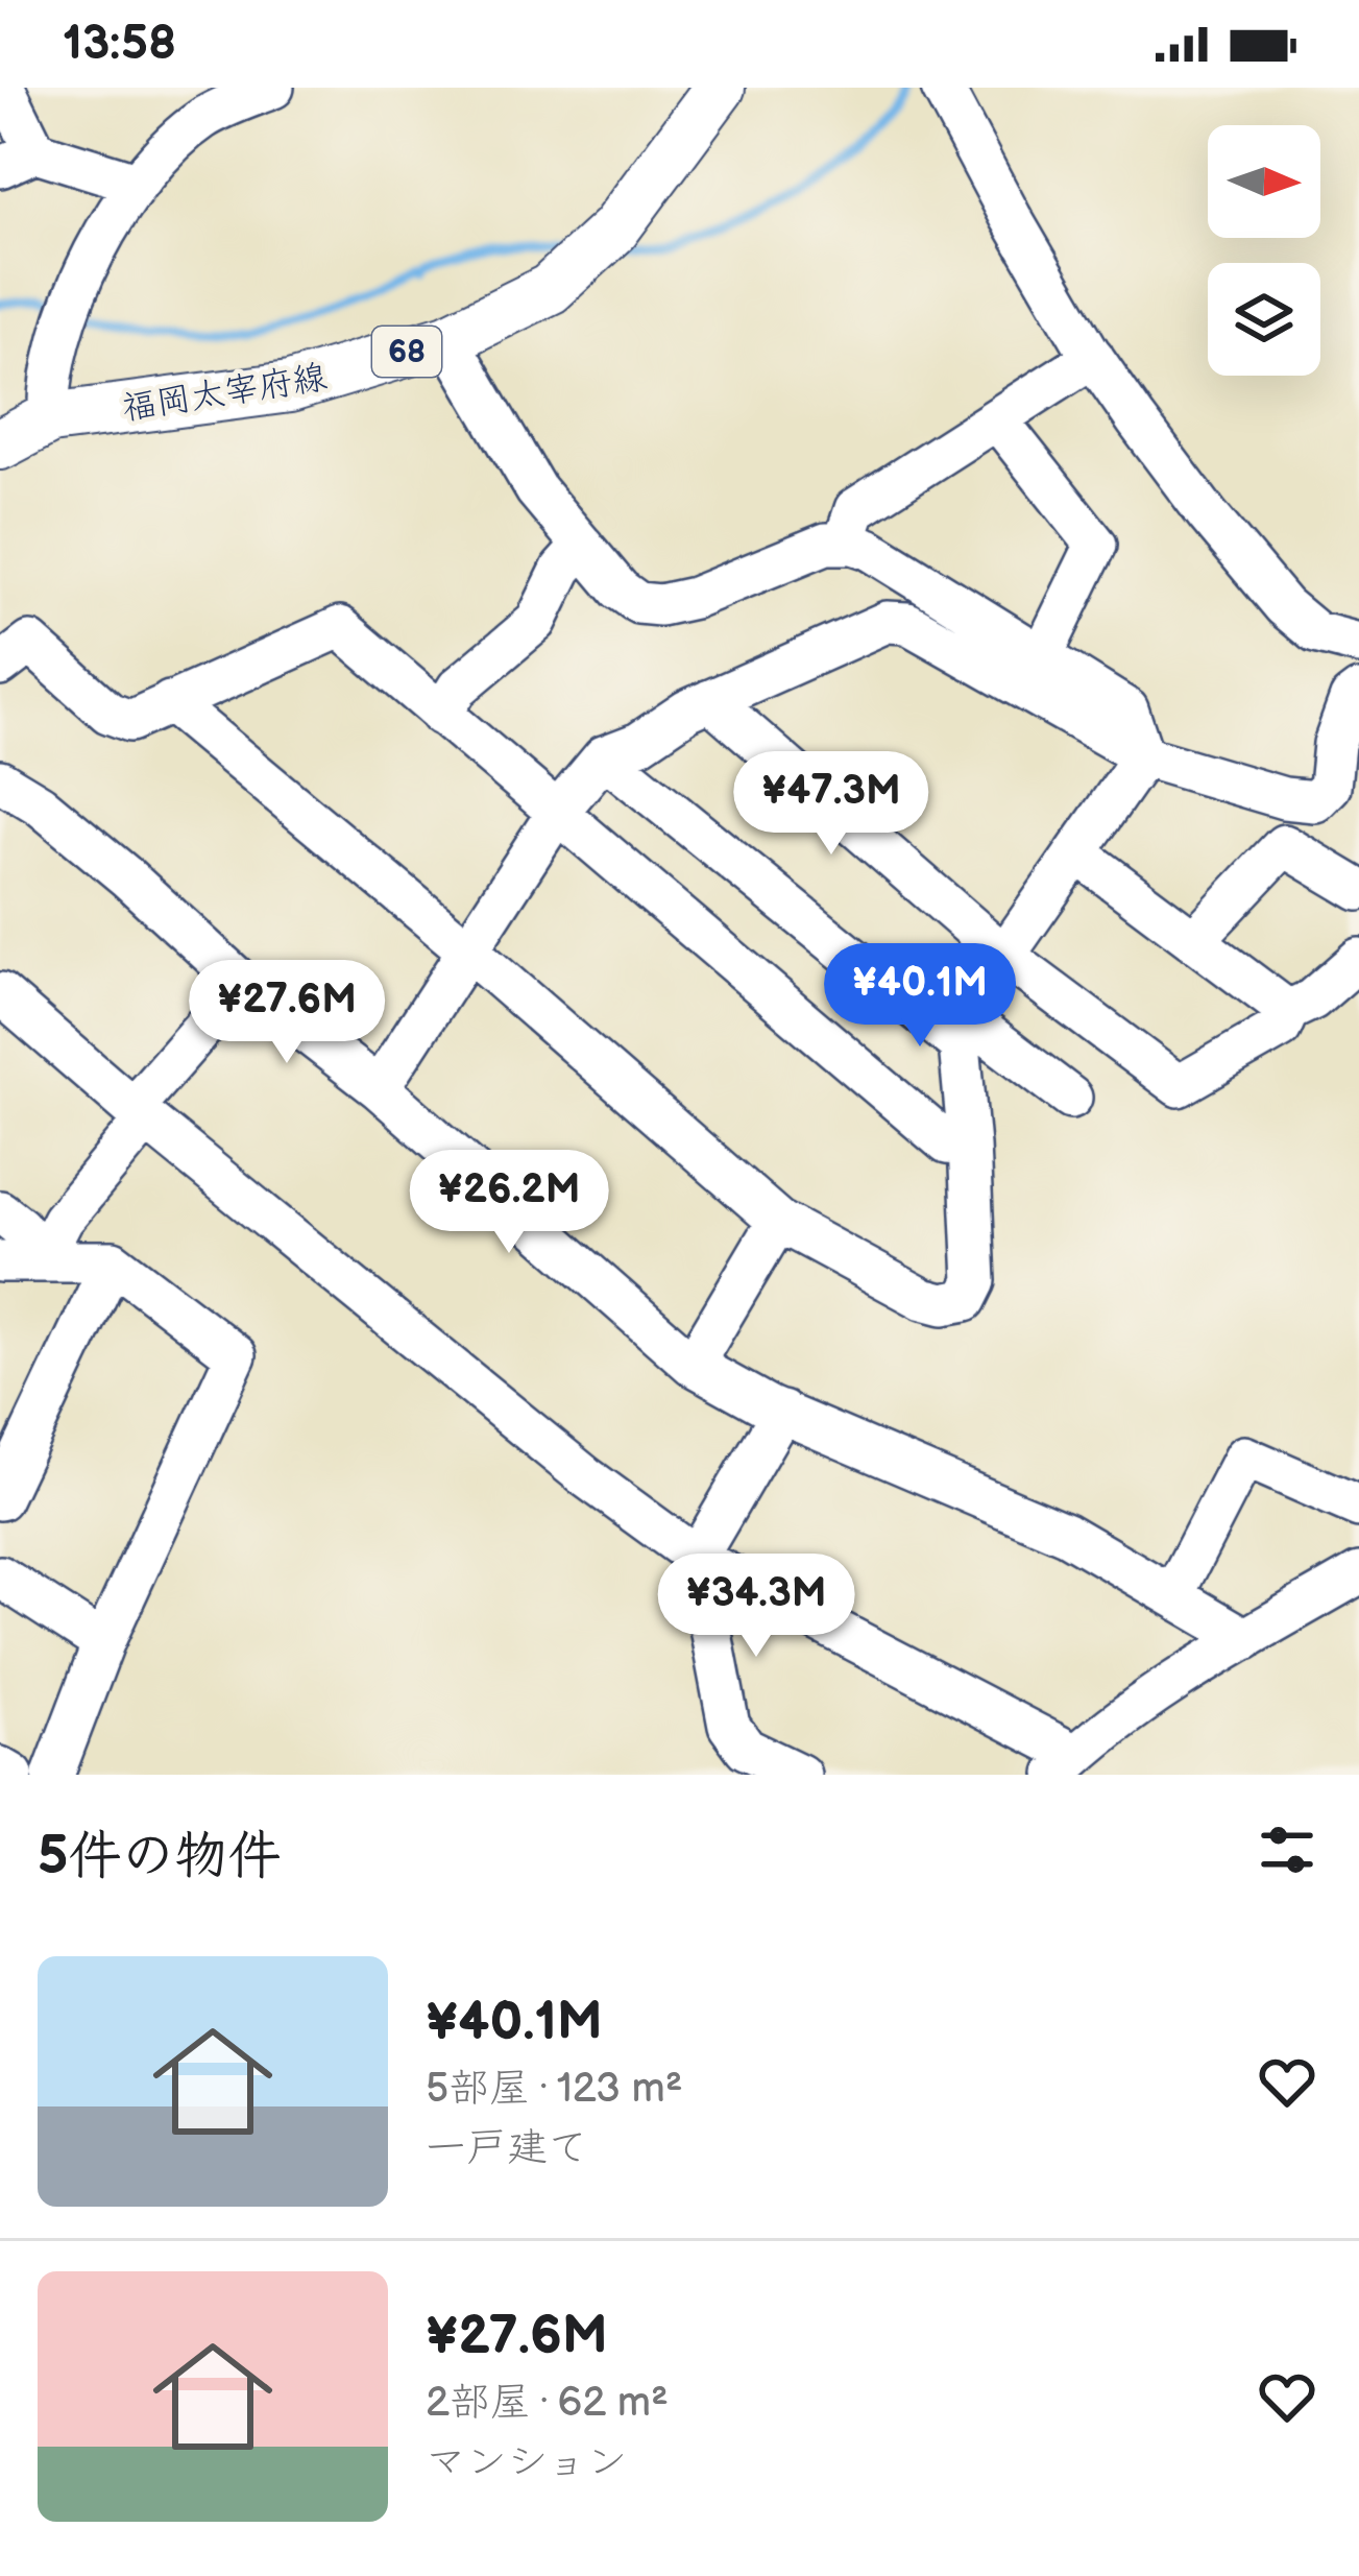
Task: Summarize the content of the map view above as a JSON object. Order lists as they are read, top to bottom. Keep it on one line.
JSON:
{"streets":{"main road":["68","福岡太宰府線"]},"north":"right","page":{"status":"13:58","price":["¥47.3M","¥40.1M","¥27.6M","¥26.2M","¥34.3M"],"heading":"5件の物件","list":[{"name":"¥40.1M","note":"5部屋 · 123 m² · 一戸建て"},{"name":"¥27.6M","note":"2部屋 · 62 m² · マンション"}]}}
